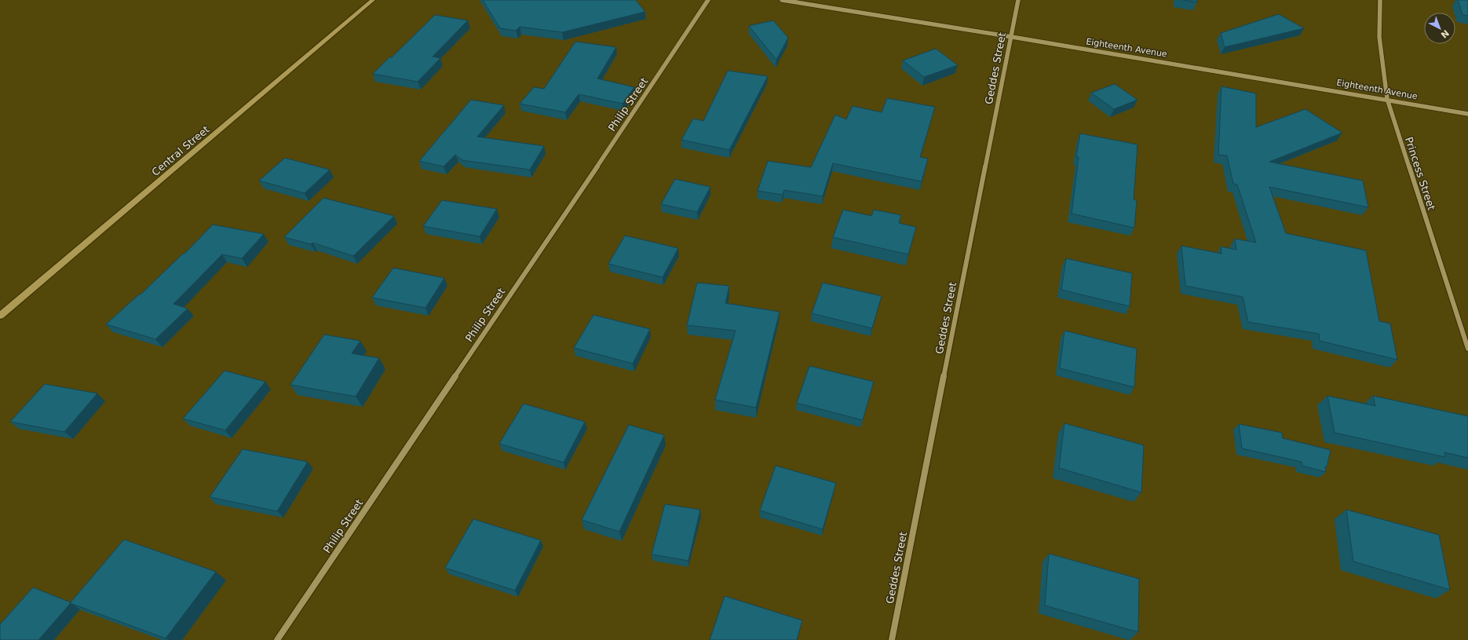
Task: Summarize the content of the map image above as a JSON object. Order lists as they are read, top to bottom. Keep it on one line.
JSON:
{"streets":{"main road":["Central Street"],"street":["Eighteenth Avenue","Geddes Street","Philip Street","Princess Street"]},"crossings":[["Eighteenth Avenue","Geddes Street"],["Eighteenth Avenue","Princess Street"]],"north":"bottom right"}
